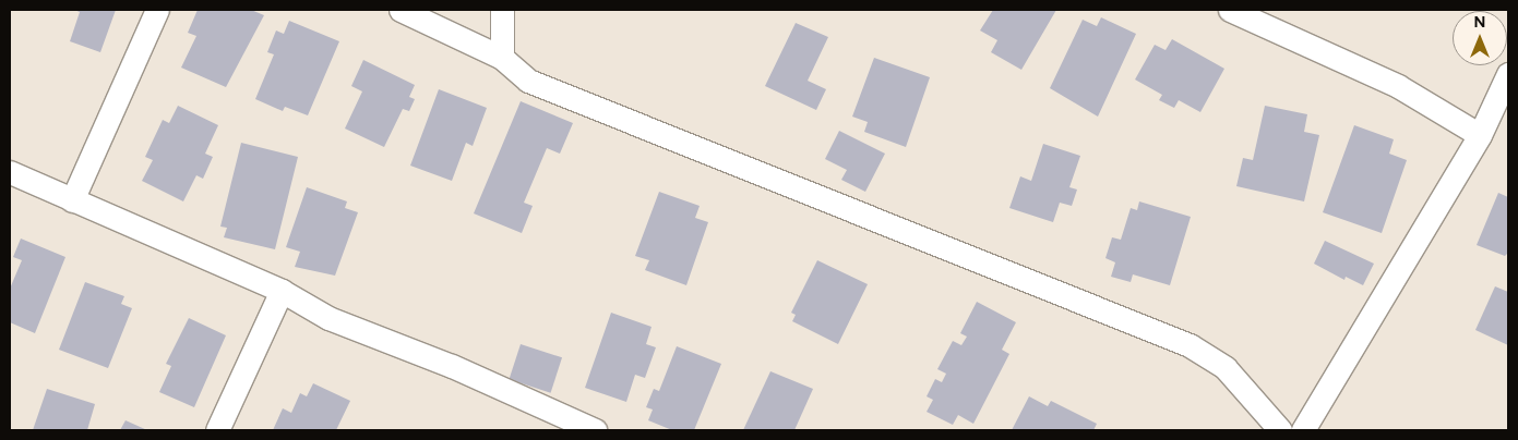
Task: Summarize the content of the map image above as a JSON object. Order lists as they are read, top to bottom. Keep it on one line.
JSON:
{"north":"top"}
